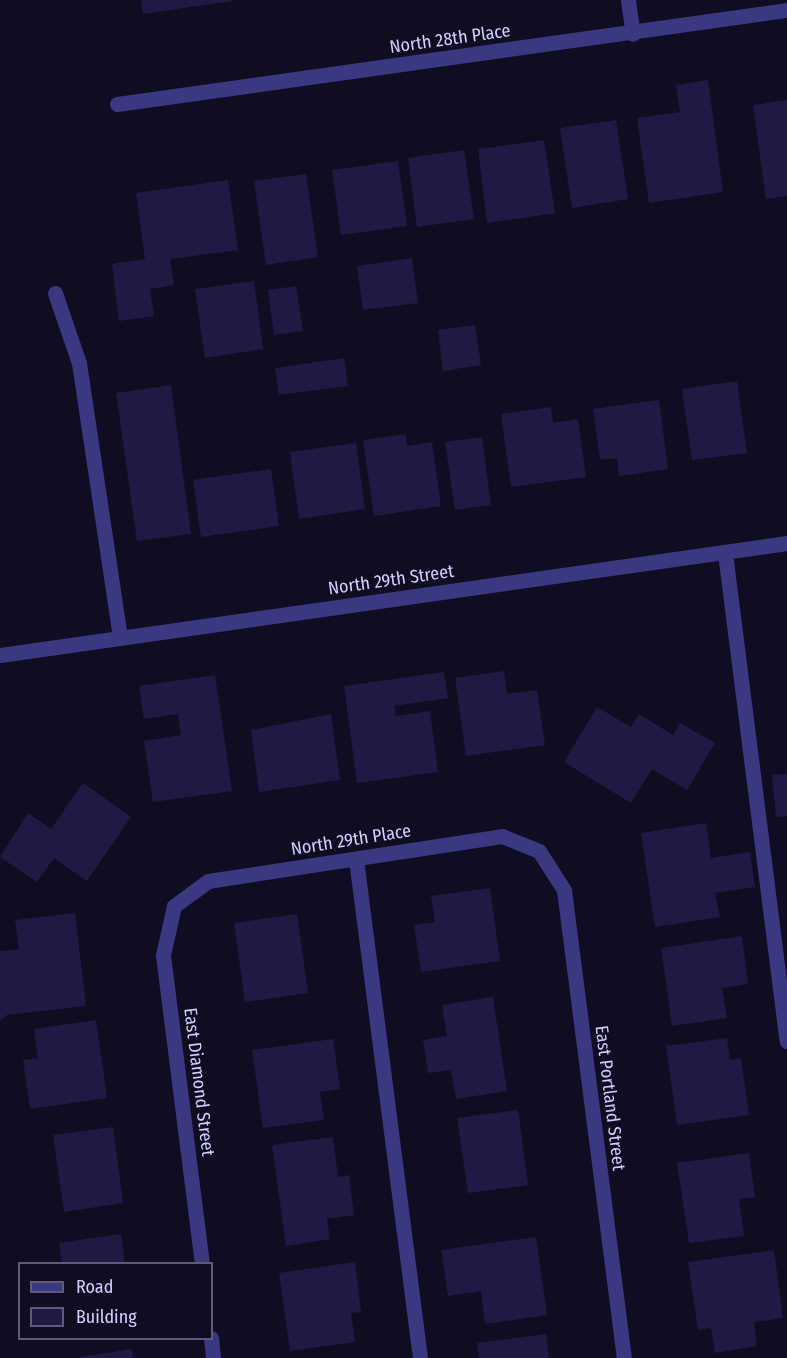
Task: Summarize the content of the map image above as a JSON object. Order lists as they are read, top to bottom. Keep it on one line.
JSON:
{"streets":{"street":["North 28th Place","North 29th Street","North 29th Place","East Diamond Street","East Portland Street"]},"crossings":[["North 29th Place","East Diamond Street"],["North 29th Place","East Portland Street"]],"legend":["Road","Building"]}
